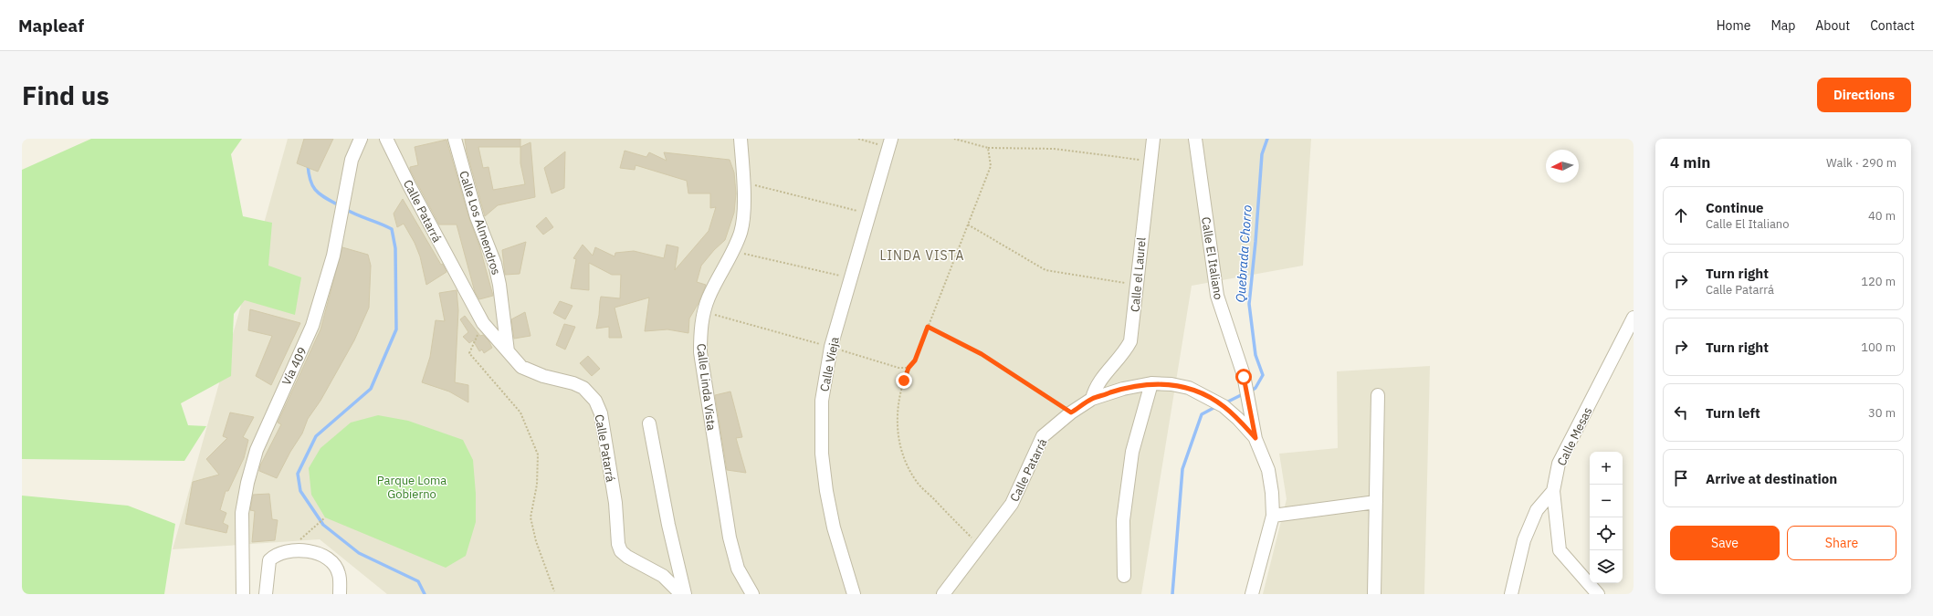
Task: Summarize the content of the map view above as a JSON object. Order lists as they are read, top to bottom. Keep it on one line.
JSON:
{"streets":{"street":["Calle Patarrá","Calle Los Almendros","Calle El Italiano","Calle el Laurel","Calle Vieja","Vía 409","Calle Linda Vista","Calle Mesas"]},"crossings":[["Calle Patarrá","Calle Los Almendros"],["Calle Patarrá","Calle El Italiano"],["Calle Patarrá","Calle el Laurel"]],"districts":["LINDA VISTA"],"water":["Quebrada Chorro"],"parks":["Parque Loma Gobierno"],"north":"left","page":{"header":"Mapleaf","nav":["Home","Map","About","Contact"],"buttons":["Directions",["Save","Share"]],"title":"Find us","heading":["4 min","Walk · 290 m"],"list":[["Continue","Calle El Italiano","40 m"],["Turn right","Calle Patarrá","120 m"],["Turn right","100 m"],["Turn left","30 m"],"Arrive at destination"],"map_buttons":["+","−"]}}
